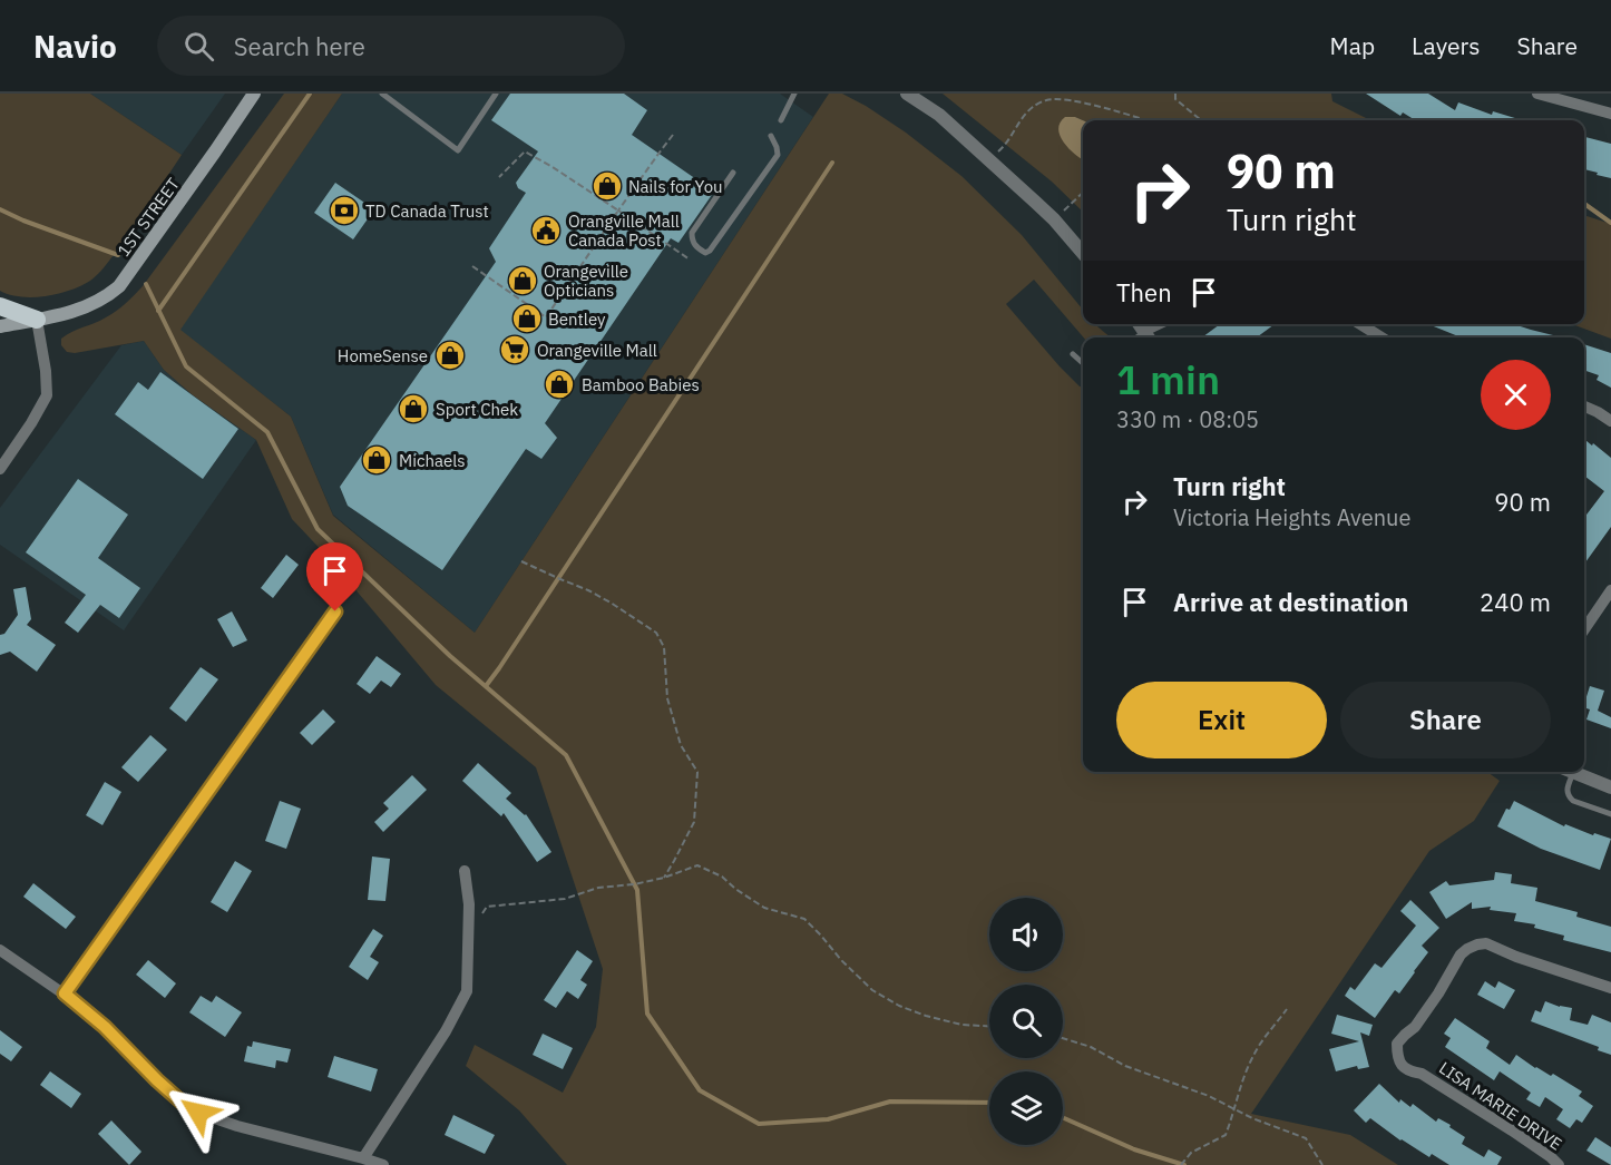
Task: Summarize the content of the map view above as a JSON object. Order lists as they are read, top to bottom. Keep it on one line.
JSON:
{"streets":{"main road":["1ST STREET"],"street":["LISA MARIE DRIVE"]},"places":{"shop":["Nails for You","Orangeville Opticians","Bentley","HomeSense","Bamboo Babies","Sport Chek","Michaels"],"bank":["TD Canada Trust"],"public building":["Orangville Mall Canada Post"],"supermarket":["Orangeville Mall"]},"page":{"header":"Navio","search":"Search here","nav":["Map","Layers","Share"],"turn":["90 m","Turn right"],"then":"Then","heading":["1 min","330 m · 08:05"],"list":[{"name":"Turn right","note":"Victoria Heights Avenue","value":"90 m"},{"name":"Arrive at destination","value":"240 m"}],"buttons":["Exit","Share"]}}
